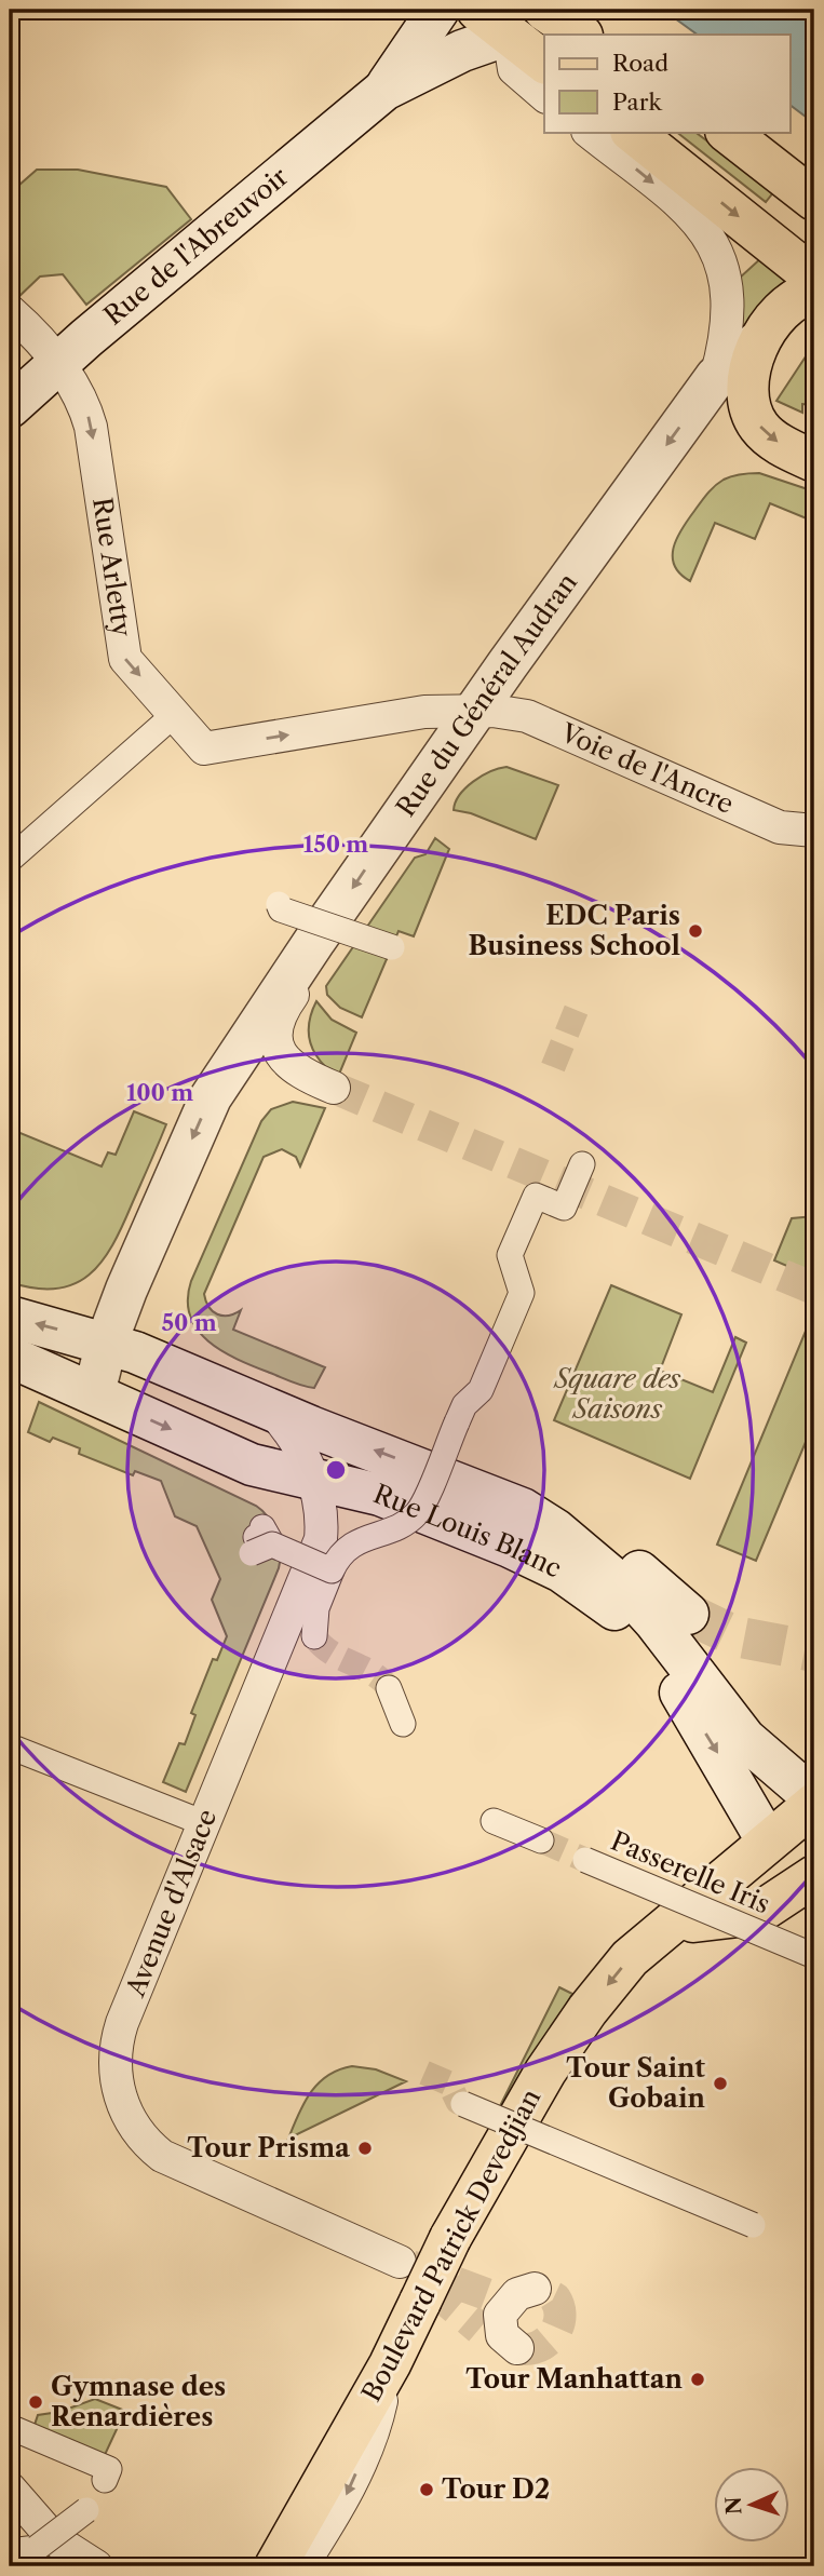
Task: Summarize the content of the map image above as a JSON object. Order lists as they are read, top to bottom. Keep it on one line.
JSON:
{"streets":{"main road":["Rue de l'Abreuvoir","Rue du Général Audran","Rue Louis Blanc","Boulevard Patrick Devedjian"],"street":["Rue Arletty","Voie de l'Ancre","Passerelle Iris","Avenue d'Alsace"]},"crossings":[["Rue de l'Abreuvoir","Rue Arletty"],["Rue Arletty","Rue du Général Audran"],["Rue Arletty","Voie de l'Ancre"],["Rue du Général Audran","Voie de l'Ancre"],["Rue du Général Audran","Rue Louis Blanc"],["Rue Louis Blanc","Avenue d'Alsace"],["Rue Louis Blanc","Boulevard Patrick Devedjian"]],"one_way":["Rue du Général Audran","Boulevard Patrick Devedjian"],"parks":["Square des Saisons"],"places":["EDC Paris Business School","Tour Saint Gobain","Tour Prisma","Tour Manhattan","Gymnase des Renardières","Tour D2"],"legend":["Road","Park"],"north":"left","rings":["150 m","100 m","50 m"]}
